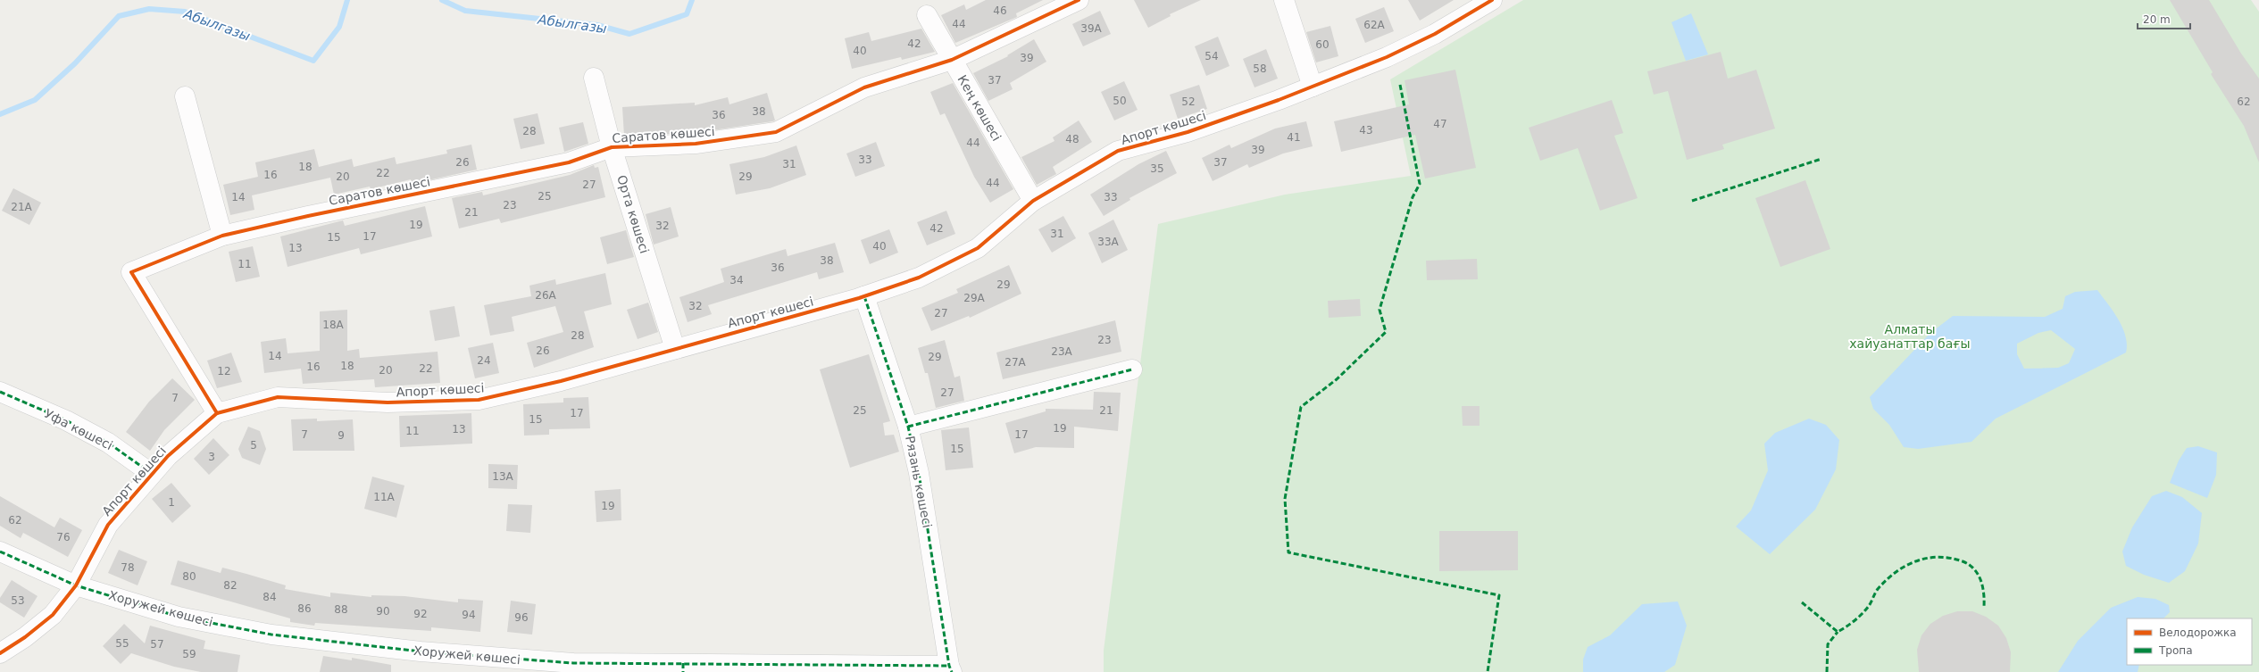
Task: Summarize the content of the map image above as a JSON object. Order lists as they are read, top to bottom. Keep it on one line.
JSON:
{"streets":{"street":["Кең көшесі","Апорт көшесі","Саратов көшесі","Орта көшесі","Уфа көшесі","Рязань көшесі","Хоружей көшесі"]},"crossings":[["Кең көшесі","Апорт көшесі"],["Кең көшесі","Саратов көшесі"],["Апорт көшесі","Саратов көшесі"],["Апорт көшесі","Орта көшесі"],["Апорт көшесі","Уфа көшесі"],["Апорт көшесі","Рязань көшесі"],["Апорт көшесі","Хоружей көшесі"],["Саратов көшесі","Орта көшесі"],["Рязань көшесі","Хоружей көшесі"]],"water":["Абылгазы"],"parks":["Алматы хайуанаттар бағы"],"house_numbers":["46","44","62А","39А","42","60","40","54","39","58","37","50","52","62","38","36","47","43","28","41","48","44","39","33","26","37","31","18","35","22","16","20","29","44","27","25","14","33","23","21А","21","19","32","42","31","17","15","33А","40","13","38","11","36","34","29","26А","29А","32","27","18А","28","23","26","23А","14","29","24","27А","18","16","22","20","12","27","7","25","21","17","15","19","13","11","7","17","9","5","15","3","13А","11А","1","19","62","76","78","80","82","84","53","86","88","90","92","94","96","55","57","59"],"legend":["Велодорожка","Тропа"],"scale_bar":"20 m"}
